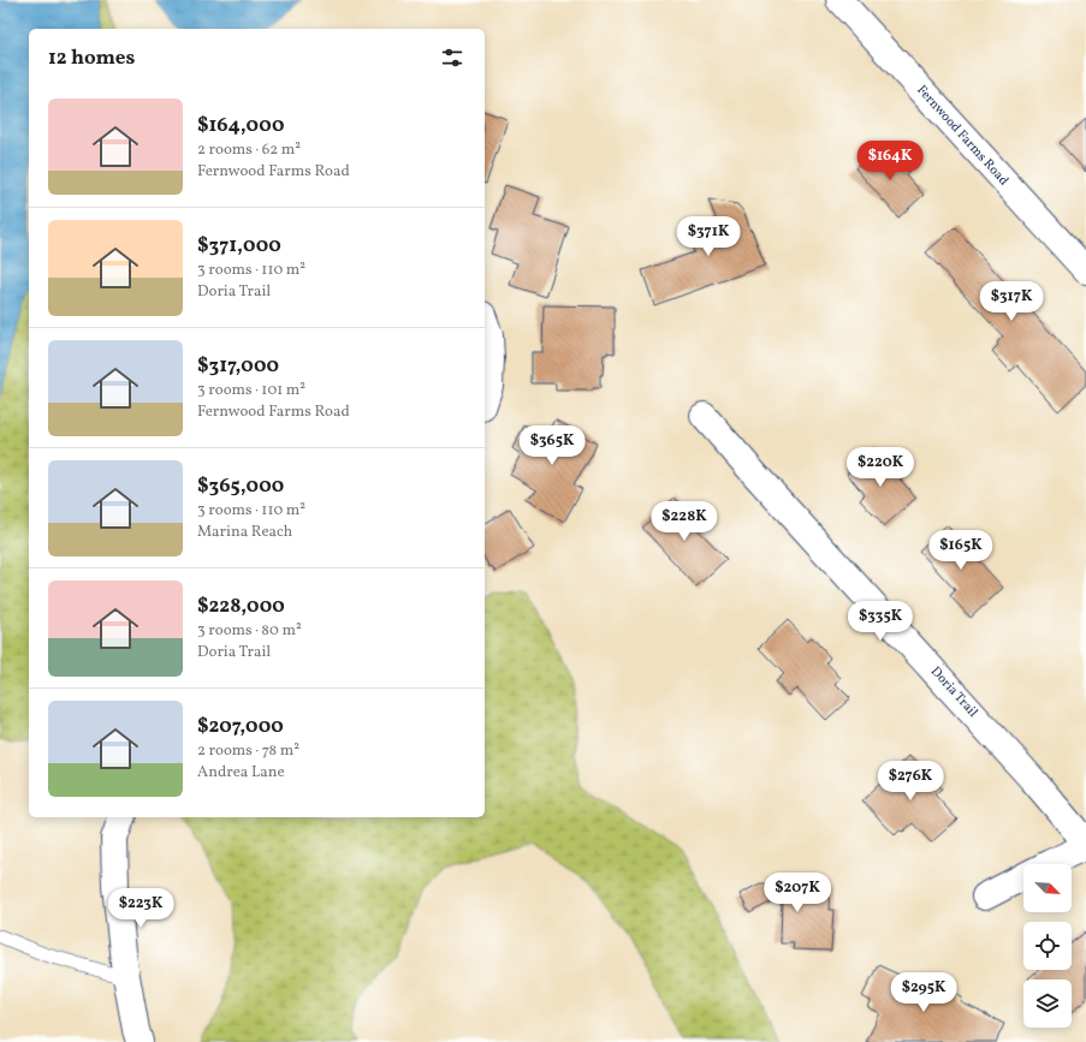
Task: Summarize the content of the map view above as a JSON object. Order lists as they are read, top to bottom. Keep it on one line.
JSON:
{"streets":{"street":["Fernwood Farms Road","Doria Trail"]},"north":"bottom right","page":{"heading":"12 homes","list":[{"name":"$164,000","note":"2 rooms · 62 m² · Fernwood Farms Road"},{"name":"$371,000","note":"3 rooms · 110 m² · Doria Trail"},{"name":"$317,000","note":"3 rooms · 101 m² · Fernwood Farms Road"},{"name":"$365,000","note":"3 rooms · 110 m² · Marina Reach"},{"name":"$228,000","note":"3 rooms · 80 m² · Doria Trail"},{"name":"$207,000","note":"2 rooms · 78 m² · Andrea Lane"}],"price":["$164K","$371K","$317K","$365K","$220K","$228K","$165K","$335K","$276K","$207K","$223K","$295K"]}}
